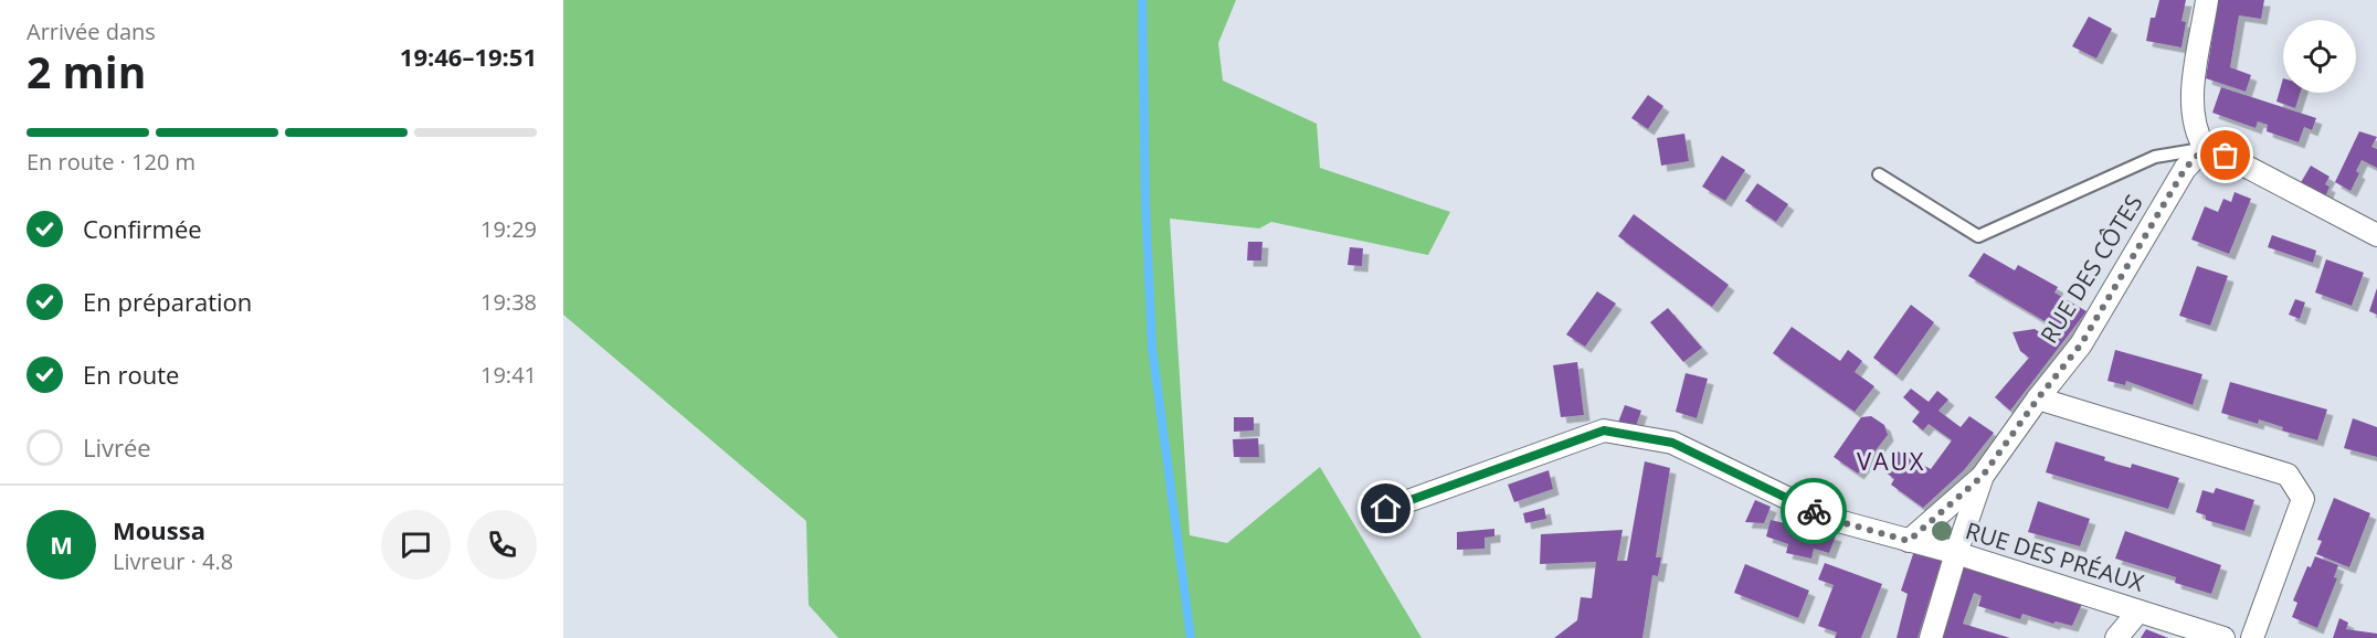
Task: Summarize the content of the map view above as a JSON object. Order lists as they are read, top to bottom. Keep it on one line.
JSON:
{"streets":{"street":["RUE DES CÔTES","RUE DES PRÉAUX"]},"crossings":[["RUE DES CÔTES","RUE DES PRÉAUX"]],"districts":["VAUX"],"page":{"heading":["2 min","Arrivée dans","19:46–19:51"],"panel":["Moussa","Livreur · 4.8"],"bar":"En route · 120 m","list":[["Confirmée","19:29"],["En préparation","19:38"],["En route","19:41"],"Livrée"],"round":"M"}}
